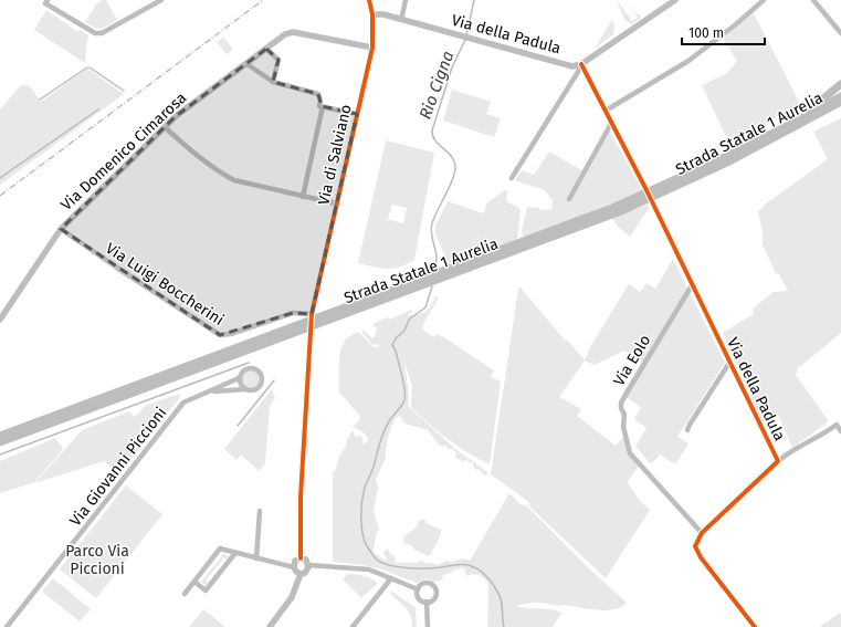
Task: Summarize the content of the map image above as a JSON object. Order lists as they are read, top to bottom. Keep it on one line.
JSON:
{"streets":{"highway":["Strada Statale 1 Aurelia"],"street":["Via della Padula","Via Domenico Cimarosa","Via di Salviano","Via Luigi Boccherini","Via Eolo","Via Giovanni Piccioni"]},"crossings":[["Via della Padula","Via di Salviano"],["Via della Padula","Via Eolo"],["Via Domenico Cimarosa","Via di Salviano"],["Via Domenico Cimarosa","Via Luigi Boccherini"],["Via di Salviano","Via Luigi Boccherini"]],"water":["Rio Cigna"],"parks":["Parco Via Piccioni"],"scale_bar":"100 m"}
